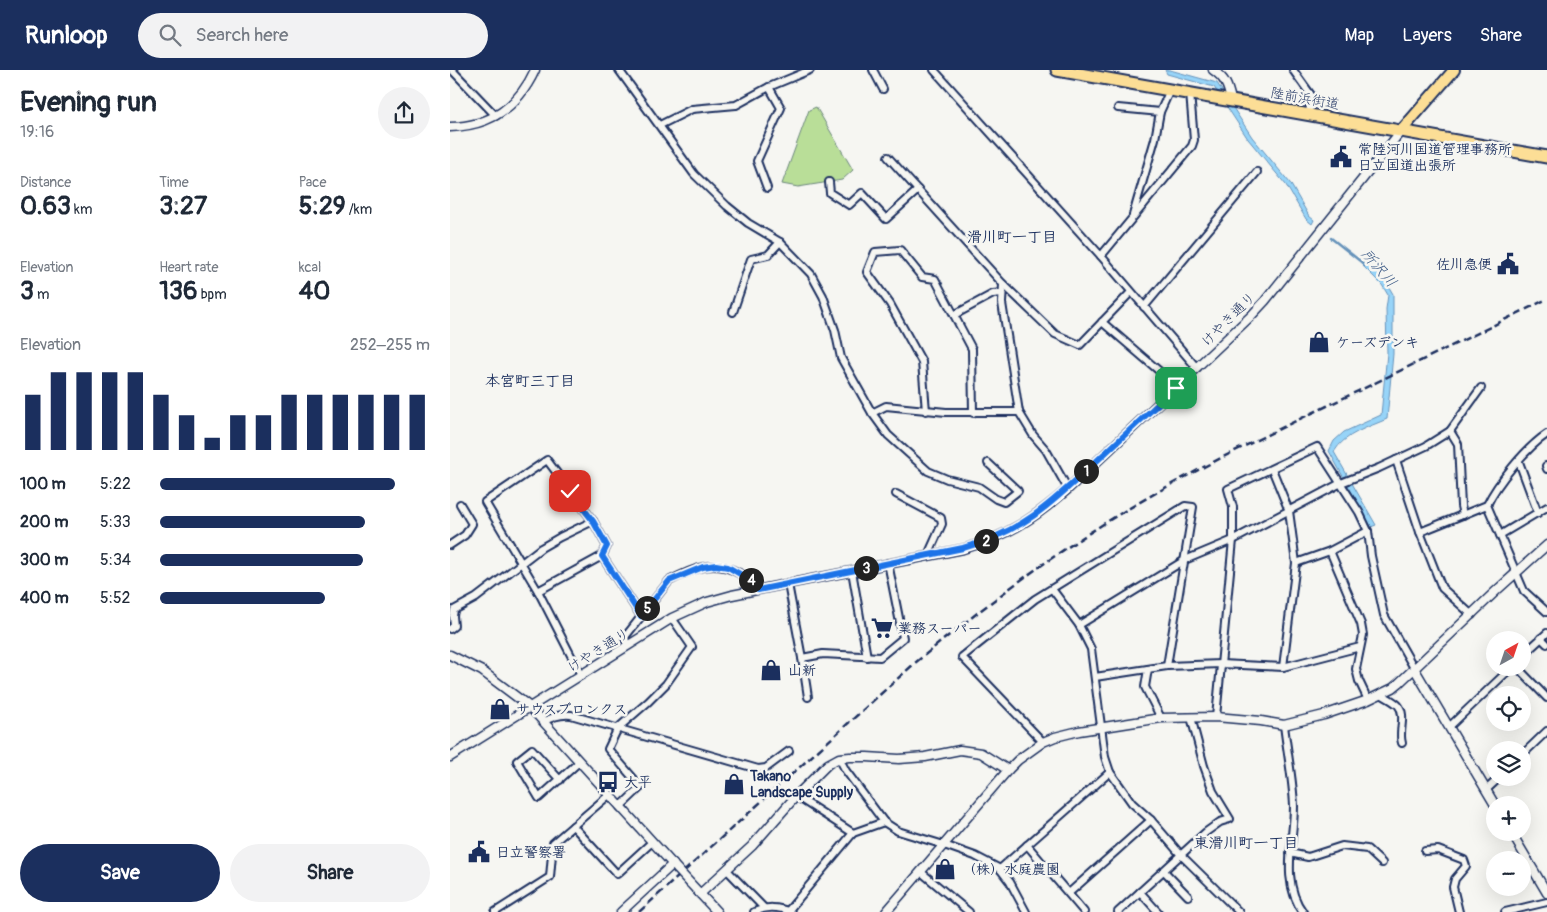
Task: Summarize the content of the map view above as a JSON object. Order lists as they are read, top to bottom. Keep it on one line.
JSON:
{"streets":{"highway":["陸前浜街道"],"street":["けやき通り"]},"crossings":[["陸前浜街道","けやき通り"]],"districts":["滑川町一丁目","本宮町三丁目","東滑川町一丁目"],"water":["所沢川"],"places":{"public building":["常陸河川国道管理事務所 日立国道出張所","佐川急便","日立警察署"],"shop":["ケーズデンキ","山新","サウスブロンクス","Takano Landscape Supply","（株）水庭農園"],"supermarket":["業務スーパー"],"bus stop":["大平"]},"north":"top right","page":{"header":"Runloop","search":"Search here","nav":["Map","Layers","Share"],"heading":["Evening run","19:16"],"stats":[["Distance","0.63 km"],["Time","3:27"],["Pace","5:29 /km"],["Elevation","3 m"],["Heart rate","136 bpm"],["kcal","40"]],"chart":["Elevation","252–255 m"],"pins":["1","2","3","4","5"],"list":[{"name":"100 m","note":"5:22"},{"name":"200 m","note":"5:33"},{"name":"300 m","note":"5:34"},{"name":"400 m","note":"5:52"}],"map_buttons":["+","−"],"buttons":["Save","Share"]}}
